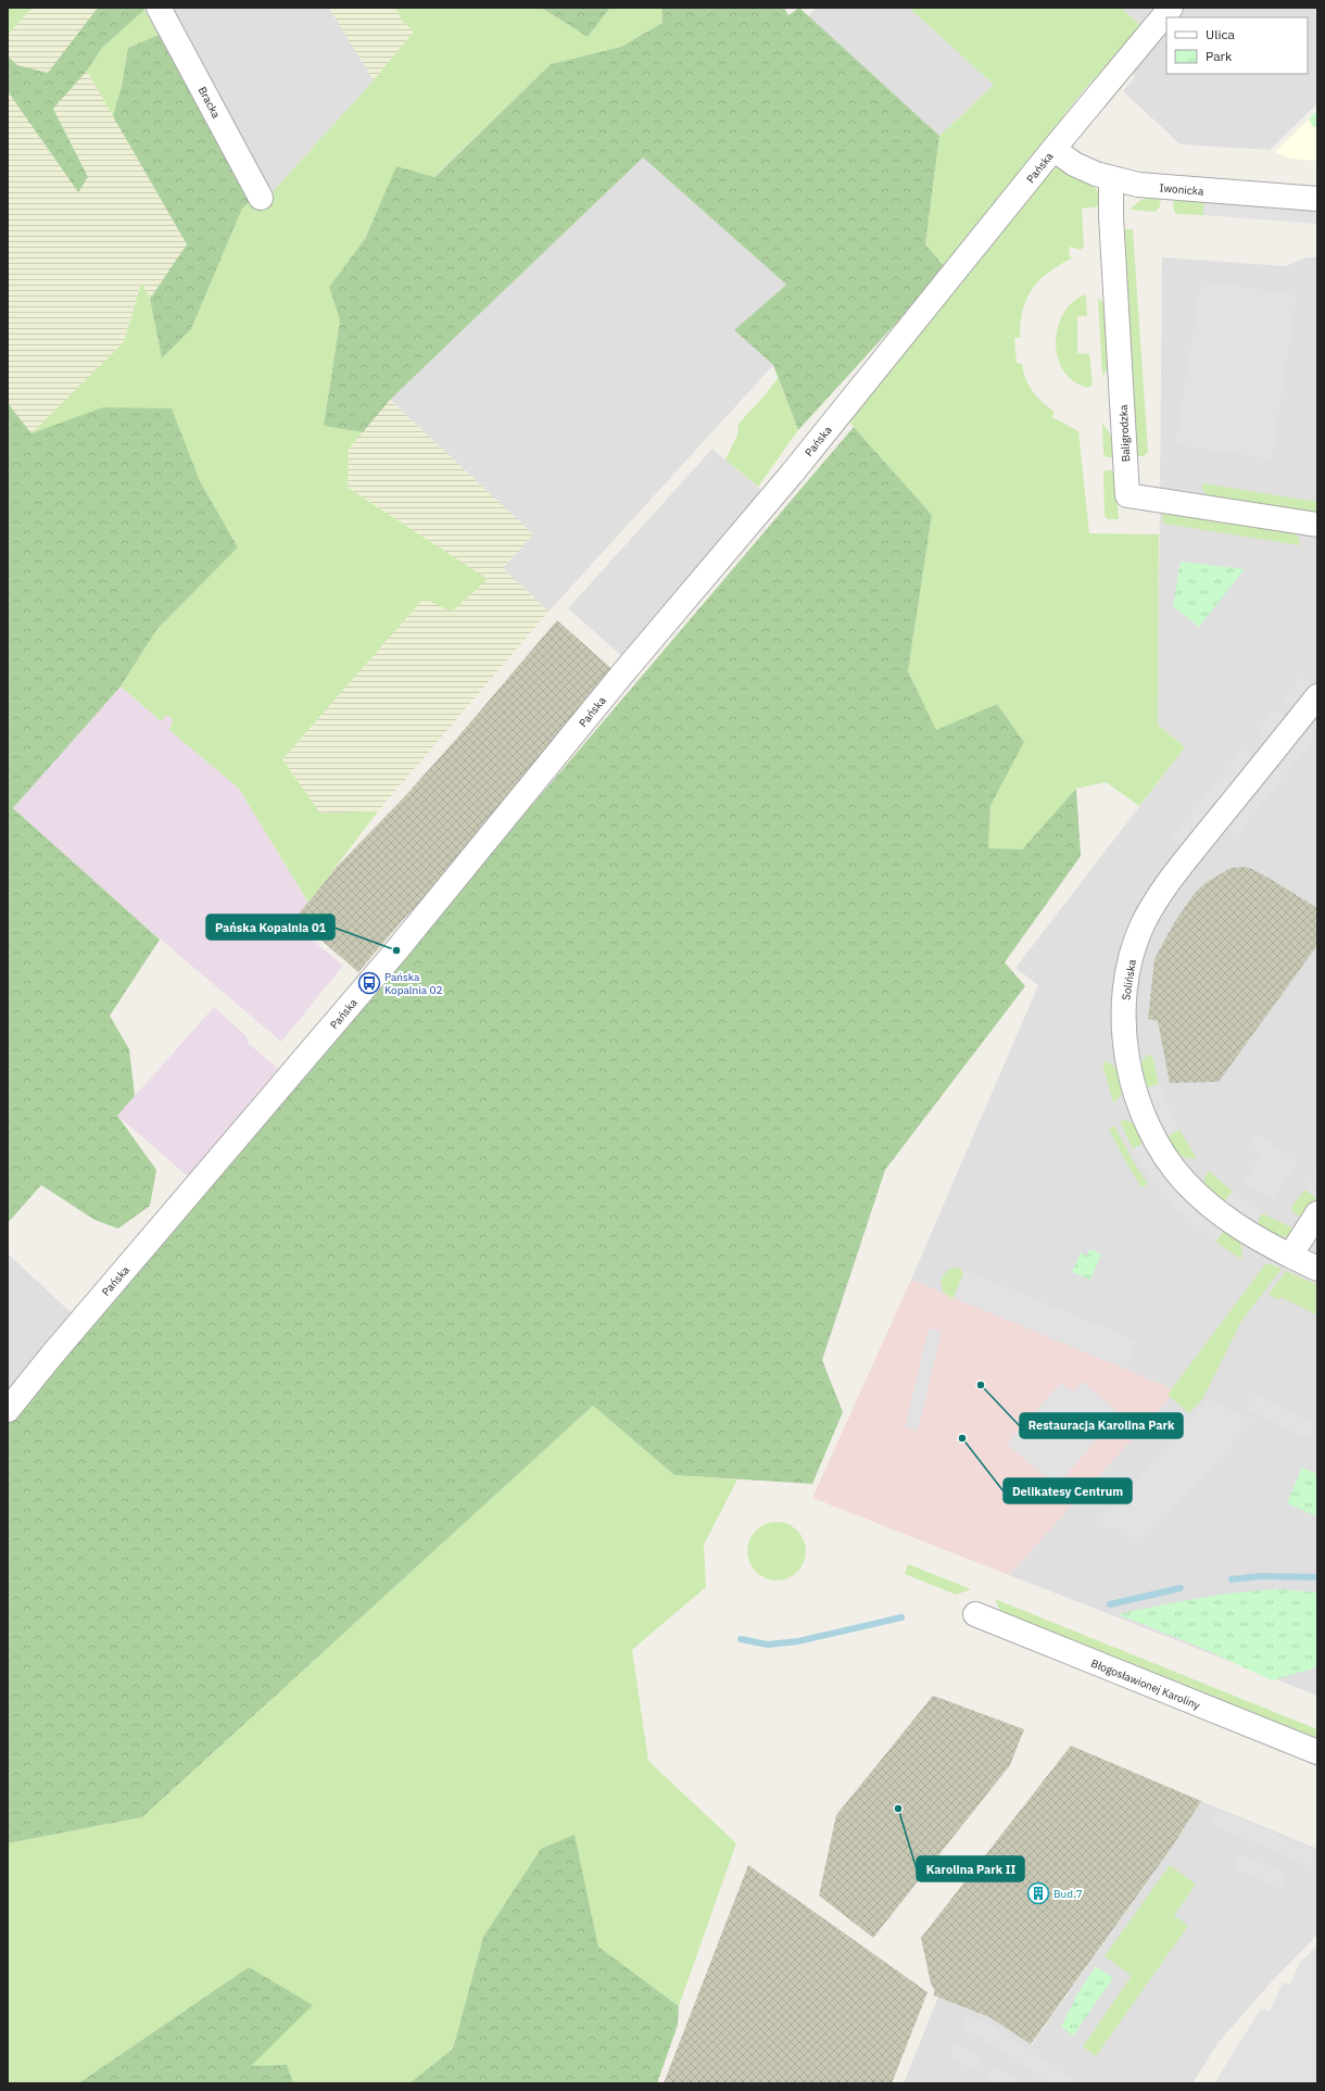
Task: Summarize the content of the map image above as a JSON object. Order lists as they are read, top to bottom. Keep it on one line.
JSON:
{"streets":{"street":["Bracka","Pańska","Iwonicka","Baligrodzka","Solińska","Błogosławionej Karoliny"]},"crossings":[["Pańska","Iwonicka"],["Iwonicka","Baligrodzka"]],"places":{"other":["Pańska Kopalnia 01","Restauracja Karolina Park","Delikatesy Centrum","Karolina Park II"],"bus stop":["Pańska Kopalnia 02"],"building":["Bud.7"]},"legend":["Ulica","Park"]}
